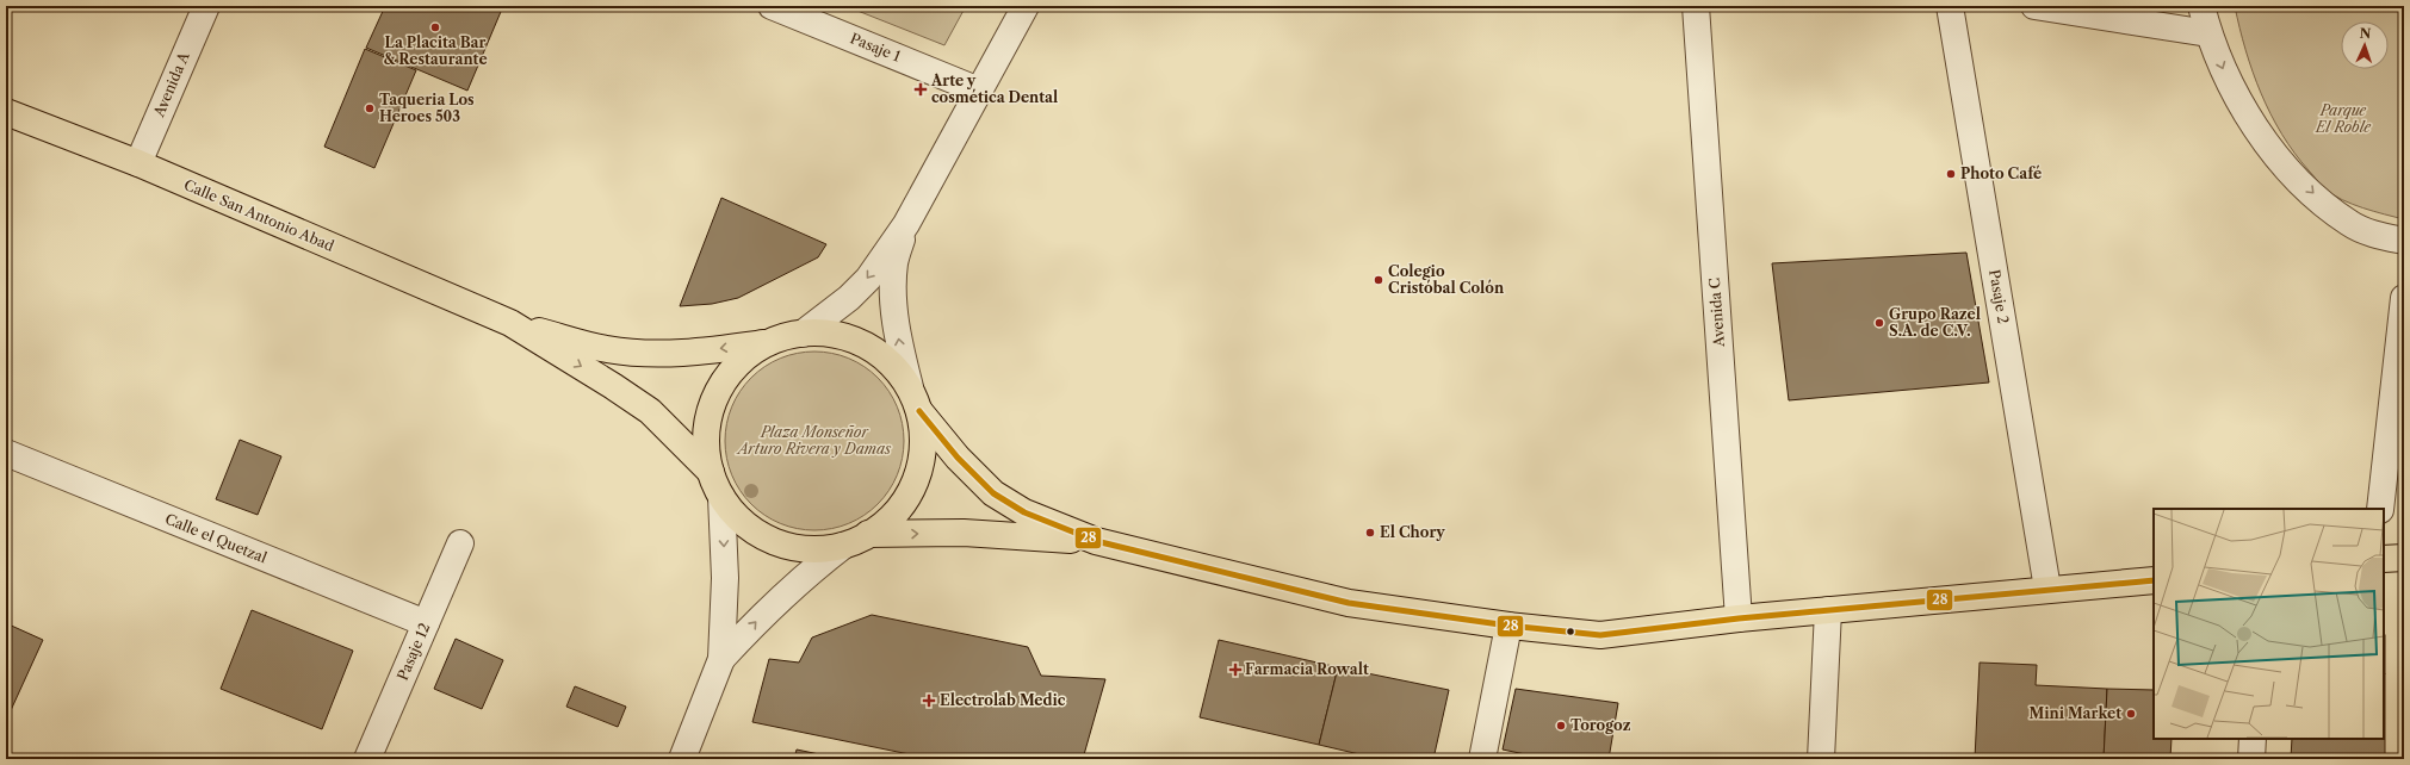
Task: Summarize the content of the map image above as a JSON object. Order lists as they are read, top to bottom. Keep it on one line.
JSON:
{"streets":{"main road":["Calle San Antonio Abad"],"street":["Pasaje 1","Avenida A","Pasaje 2","Avenida C","Calle el Quetzal","Pasaje 12"]},"crossings":[["Avenida A","Calle San Antonio Abad"],["Calle el Quetzal","Pasaje 12"]],"parks":["Parque El Roble","Plaza Monseñor Arturo Rivera y Damas"],"places":{"other":["La Placita Bar & Restaurante","Taqueria Los Heroes 503","Photo Café","Colegio Cristóbal Colón","Grupo Razel S.A. de C.V.","El Chory","Mini Market","Torogoz"],"health":["Arte y cosmética Dental","Farmacia Rowalt","Electrolab Medic"]},"lines":["transit line 28"],"north":"top"}
